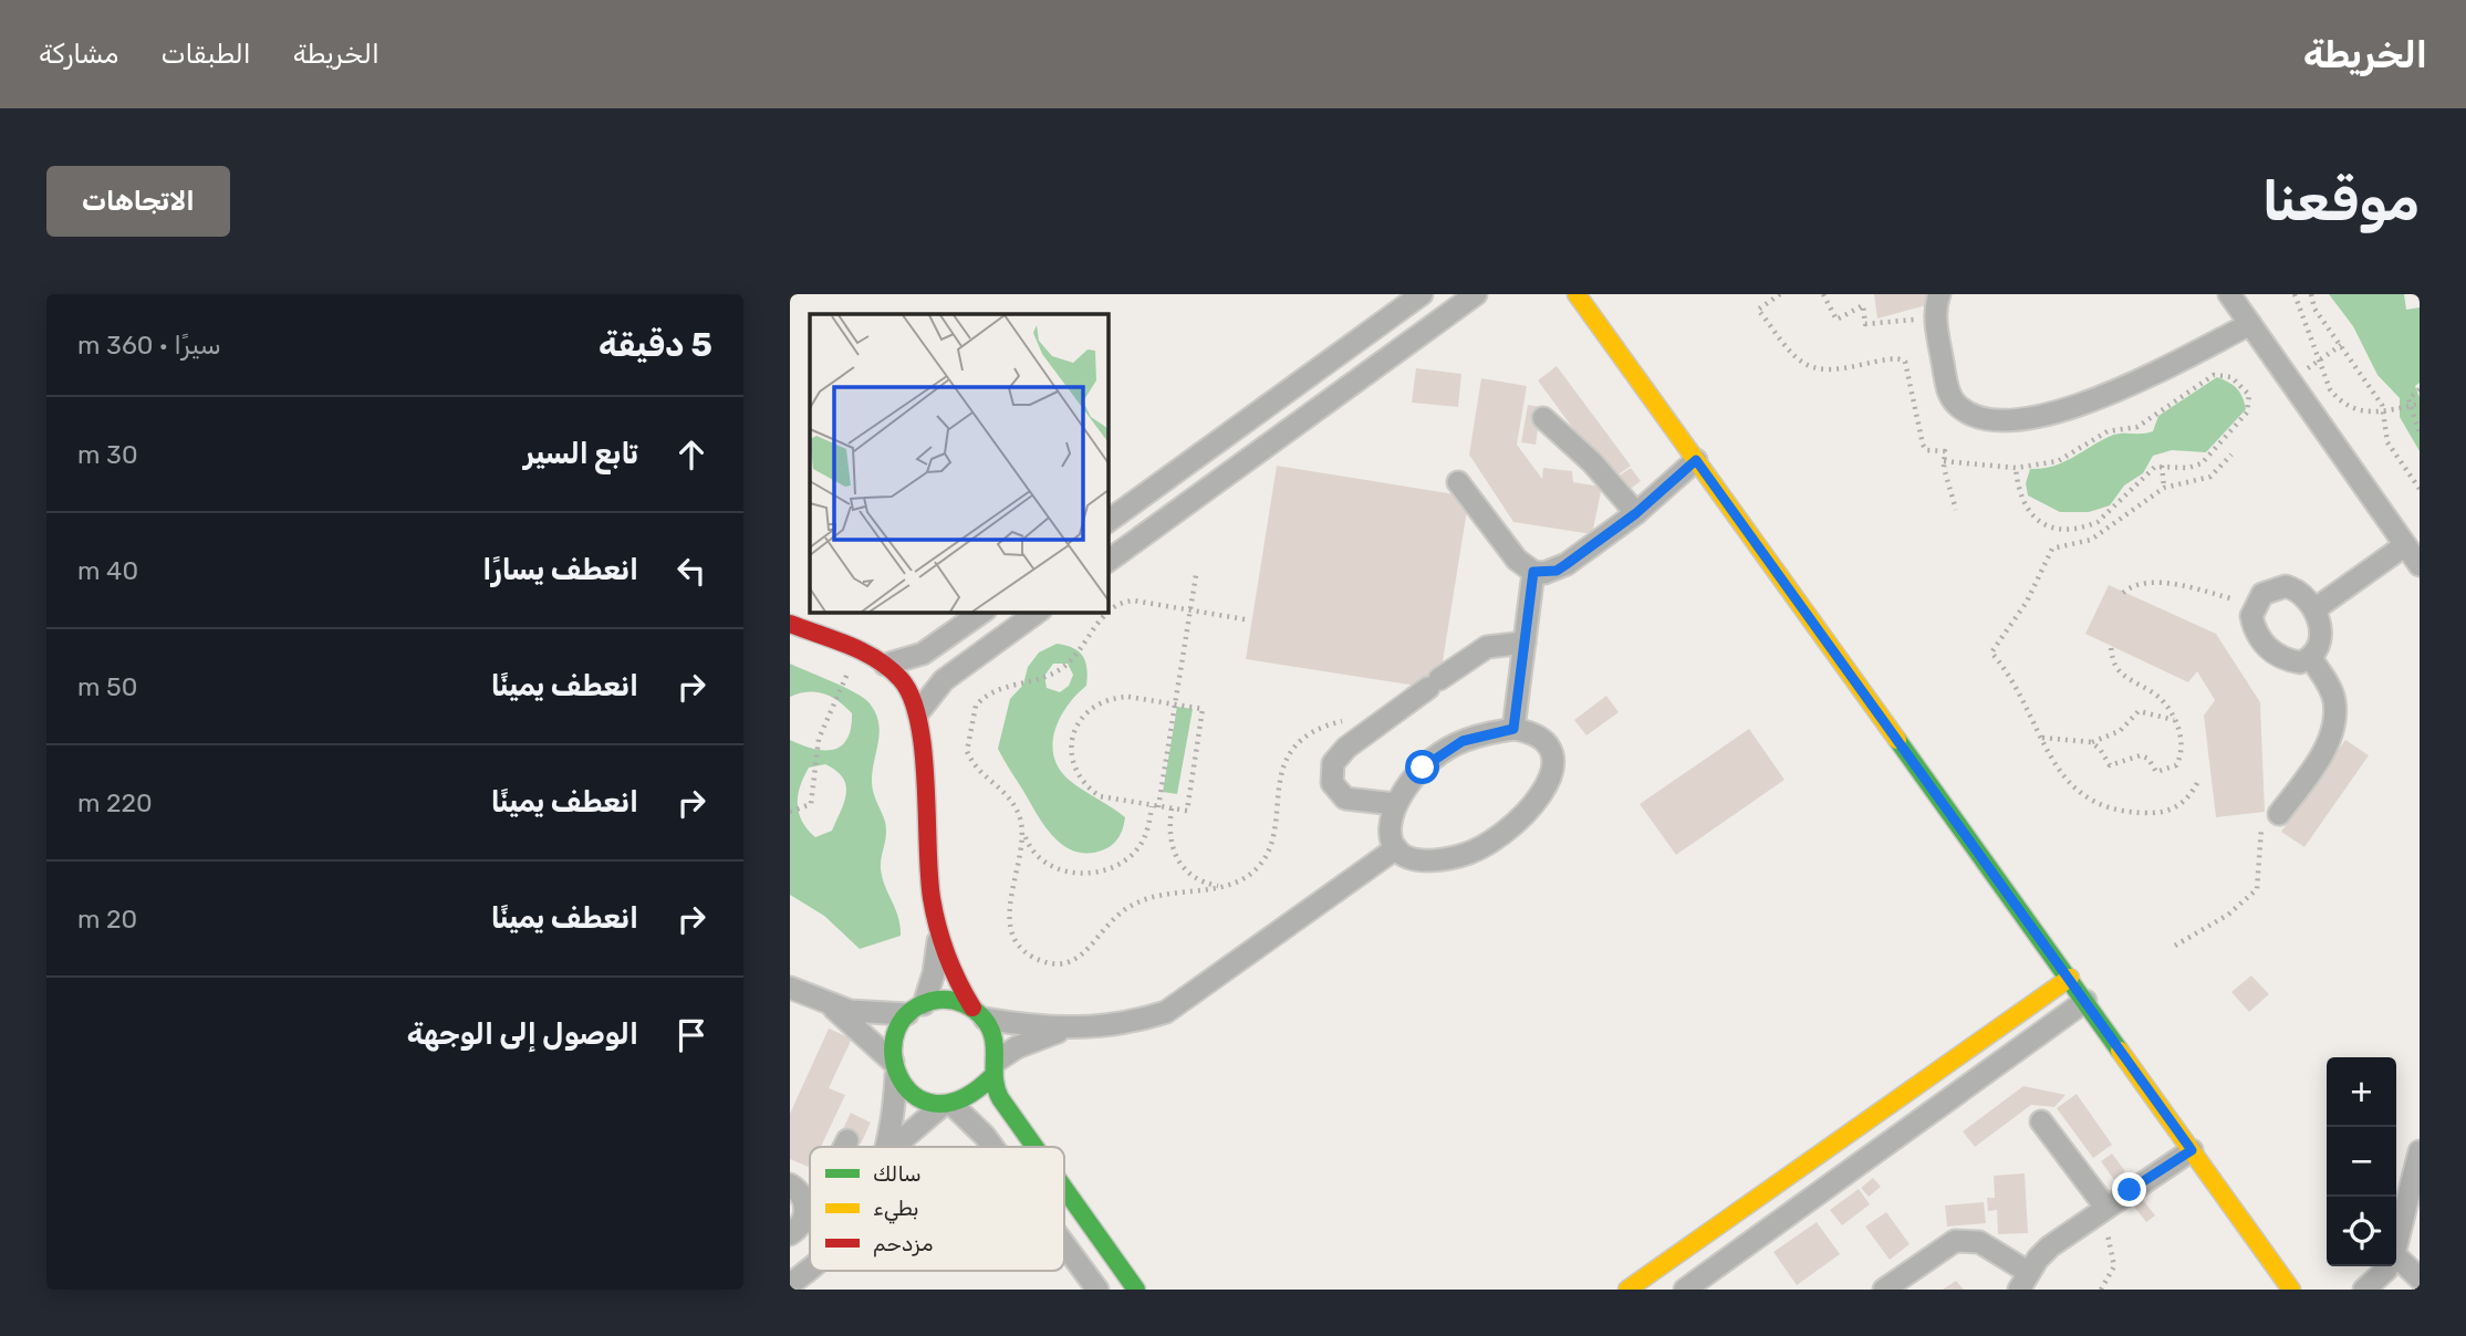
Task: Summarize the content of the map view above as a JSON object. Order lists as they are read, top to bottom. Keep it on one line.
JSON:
{"legend":["سالك","بطيء","مزدحم"],"page":{"header":"الخريطة","nav":["الخريطة","الطبقات","مشاركة"],"buttons":"الاتجاهات","title":"موقعنا","heading":["5 دقيقة","سيرًا · 360 m"],"list":[["تابع السير","30 m"],["انعطف يسارًا","40 m"],["انعطف يمينًا","50 m"],["انعطف يمينًا","220 m"],["انعطف يمينًا","20 m"],"الوصول إلى الوجهة"],"map_buttons":["+","−"]}}
